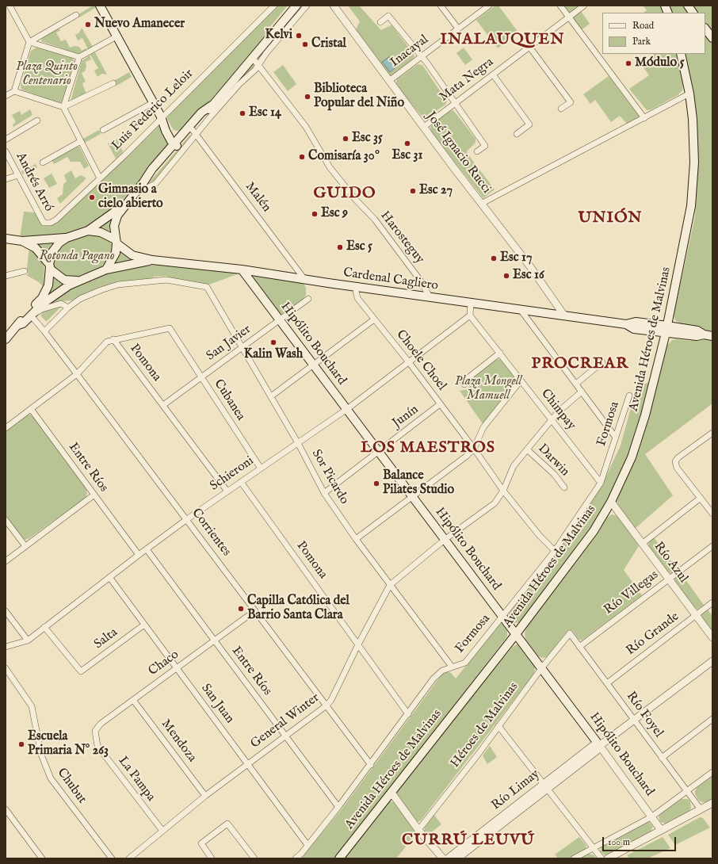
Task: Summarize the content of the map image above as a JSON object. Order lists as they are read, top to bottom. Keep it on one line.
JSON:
{"streets":{"main road":["Cardenal Cagliero","Avenida Héroes de Malvinas","Hipólito Bouchard"],"street":["Inacayal","Mata Negra","Luis Federico Leloir","José Ignacio Rucci","Andrés Arró","Malén","Harosteguy","San Javier","Choele Choel","Pomona","Cubanea","Chimpay","Junín","Formosa","Darwin","Entre Ríos","Schieroni","Sor Picardo","Corrientes","Río Azul","Río Villegas","Río Grande","Salta","Chaco","San Juan","Río Foyel","General Winter","Héroes de Malvinas","Mendoza","La Pampa","Chubut","Río Limay"]},"crossings":[["Inacayal","José Ignacio Rucci"],["Mata Negra","José Ignacio Rucci"],["Luis Federico Leloir","Andrés Arró"],["José Ignacio Rucci","Cardenal Cagliero"],["Malén","Cardenal Cagliero"],["Harosteguy","Cardenal Cagliero"],["Cardenal Cagliero","Avenida Héroes de Malvinas"],["Cardenal Cagliero","Hipólito Bouchard"],["Cardenal Cagliero","Choele Choel"],["Avenida Héroes de Malvinas","Hipólito Bouchard"],["Avenida Héroes de Malvinas","Río Azul"],["San Javier","Hipólito Bouchard"],["San Javier","Pomona"],["San Javier","Cubanea"],["San Javier","Sor Picardo"],["Hipólito Bouchard","Junín"],["Hipólito Bouchard","Formosa"],["Hipólito Bouchard","Schieroni"],["Hipólito Bouchard","General Winter"],["Hipólito Bouchard","Héroes de Malvinas"],["Hipólito Bouchard","Río Limay"],["Choele Choel","Junín"],["Choele Choel","Formosa"],["Choele Choel","Schieroni"],["Choele Choel","General Winter"],["Pomona","Cubanea"],["Pomona","Formosa"],["Pomona","Schieroni"],["Pomona","General Winter"],["Cubanea","Schieroni"],["Chimpay","Formosa"],["Chimpay","Schieroni"],["Chimpay","General Winter"],["Junín","Sor Picardo"],["Formosa","Entre Ríos"],["Formosa","Sor Picardo"],["Formosa","Corrientes"],["Formosa","San Juan"],["Darwin","General Winter"],["Entre Ríos","Schieroni"],["Entre Ríos","Chaco"],["Entre Ríos","General Winter"],["Schieroni","Sor Picardo"],["Schieroni","Corrientes"],["Schieroni","Salta"],["Schieroni","San Juan"],["Sor Picardo","General Winter"],["Corrientes","Chaco"],["Corrientes","General Winter"],["Río Azul","Río Villegas"],["Río Azul","Río Grande"],["Río Villegas","Río Foyel"],["Río Grande","Río Foyel"],["Salta","San Juan"],["Chaco","San Juan"],["Chaco","Mendoza"],["Chaco","La Pampa"],["San Juan","General Winter"],["Río Foyel","Héroes de Malvinas"],["Río Foyel","Río Limay"],["General Winter","Mendoza"],["General Winter","La Pampa"]],"districts":["INALAUQUEN","GUIDO","UNIÓN","PROCREAR","LOS MAESTROS","CURRÚ LEUVÚ"],"parks":["Plaza Quinto Centenario","Rotonda Pagano","Plaza Mongell Mamuell"],"places":["Nuevo Amanecer","Kelvi","Cristal","Módulo 5","Biblioteca Popular del Niño","Esc 14","Esc 35","Esc 31","Comisaría 30º","Esc 27","Gimnasio a cielo abierto","Esc 9","Esc 5","Esc 17","Esc 16","Kalin Wash","Balance Pilates Studio","Capilla Católica del Barrio Santa Clara","Escuela Primaria N° 263"],"legend":["Road","Park"],"scale_bar":"100 m"}
